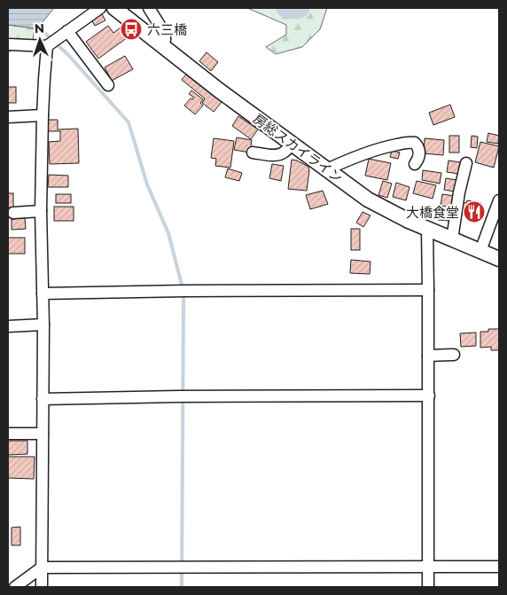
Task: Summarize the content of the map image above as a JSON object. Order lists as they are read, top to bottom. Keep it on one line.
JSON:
{"streets":{"main road":["房総スカイライン"]},"places":{"bus stop":["六三橋"],"restaurant":["大橋食堂"]},"north":"top"}
